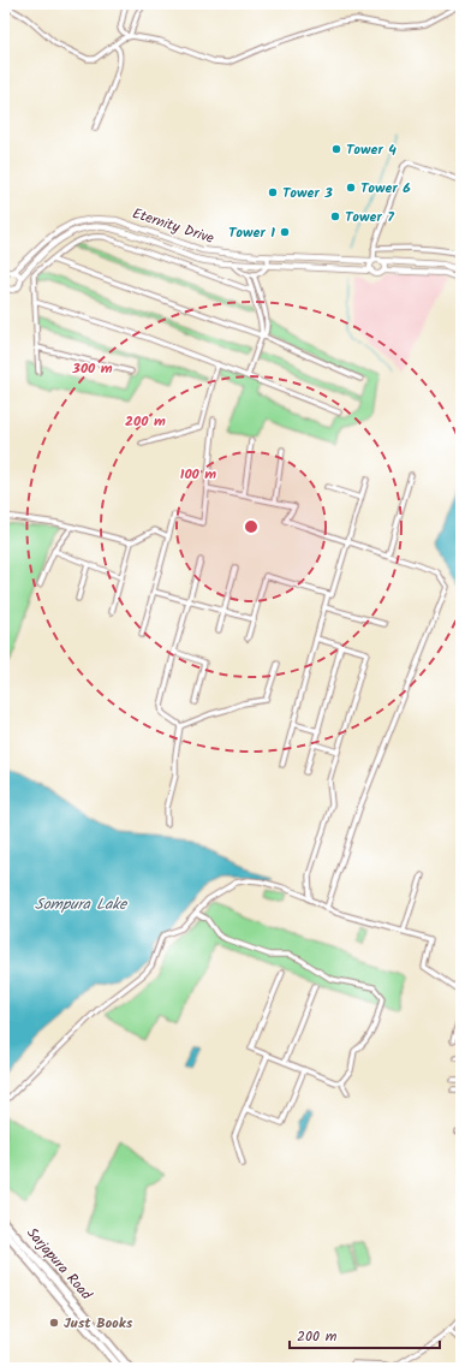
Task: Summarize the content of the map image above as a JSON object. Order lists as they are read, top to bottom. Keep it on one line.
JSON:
{"streets":{"main road":["Sarjapura Road"],"street":["Eternity Drive"]},"water":["Sompura Lake"],"places":["Tower 4","Tower 6","Tower 3","Tower 7","Tower 1","Just Books"],"scale_bar":"200 m","rings":["300 m","200 m","100 m"]}
